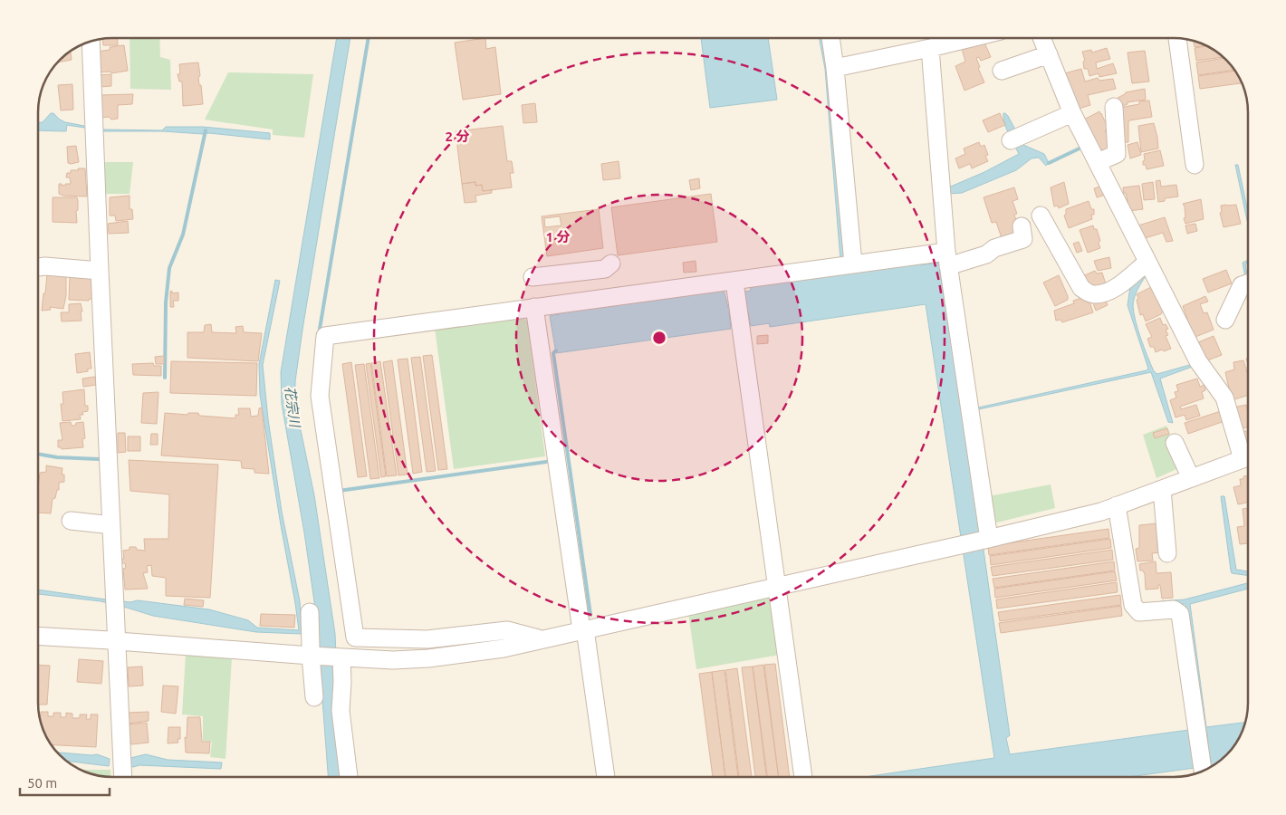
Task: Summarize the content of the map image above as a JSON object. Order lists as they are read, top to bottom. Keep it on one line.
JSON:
{"water":["花宗川"],"scale_bar":"50 m","rings":["2 分","1 分"]}
